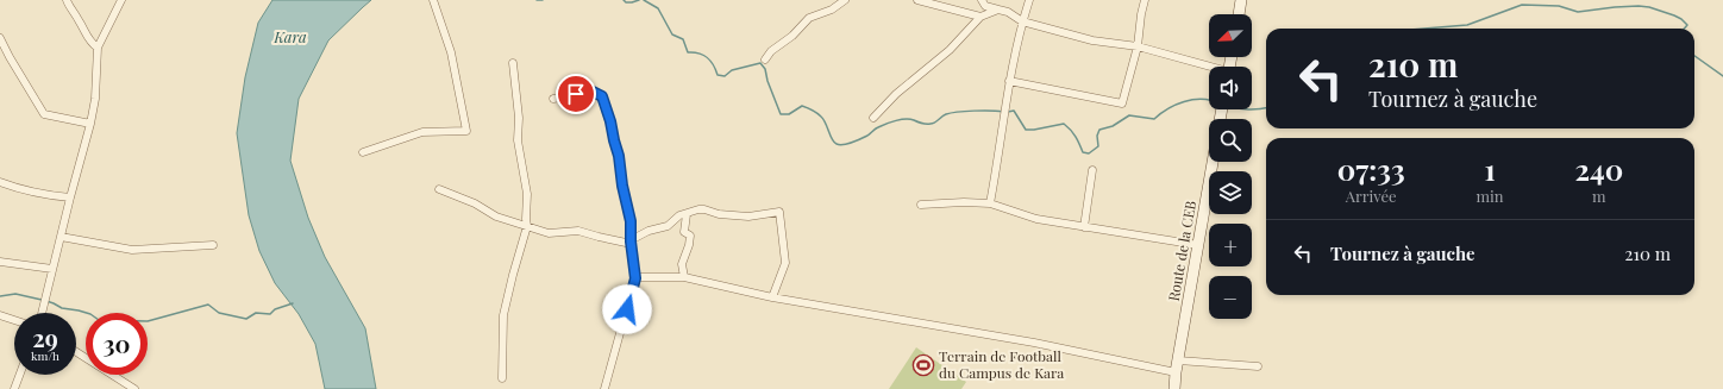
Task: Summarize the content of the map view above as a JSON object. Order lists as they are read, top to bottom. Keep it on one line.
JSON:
{"streets":{"main road":["Route de la CEB"]},"water":["Kara"],"places":{"sports":["Terrain de Football du Campus de Kara"]},"north":"bottom left","page":{"map_buttons":["+","−"],"turn":["210 m","Tournez à gauche"],"eta":["07:33","Arrivée","1","min","240","m"],"list":[{"name":"Tournez à gauche","value":"210 m"}],"speed":"29 km/h","limit":"30"}}
